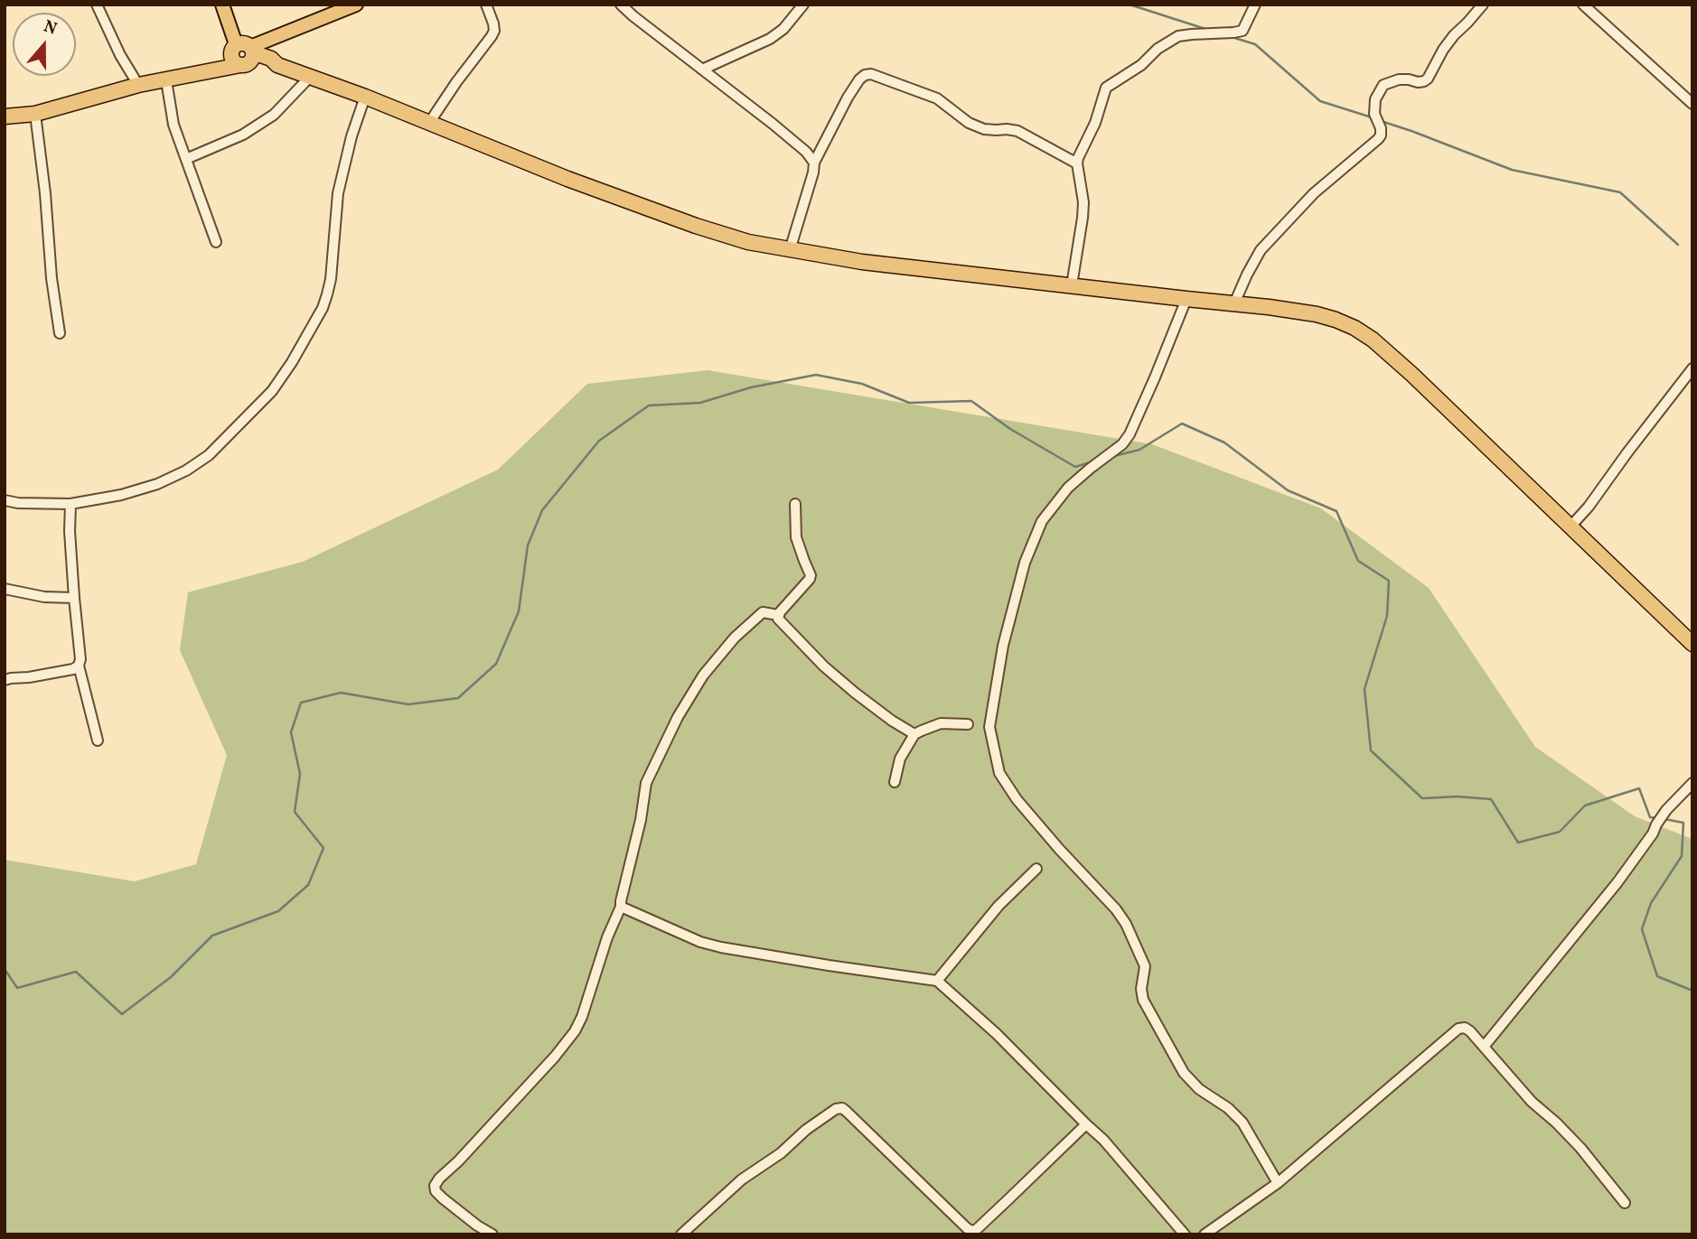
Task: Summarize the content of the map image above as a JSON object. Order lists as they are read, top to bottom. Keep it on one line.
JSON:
{"north":"top"}
